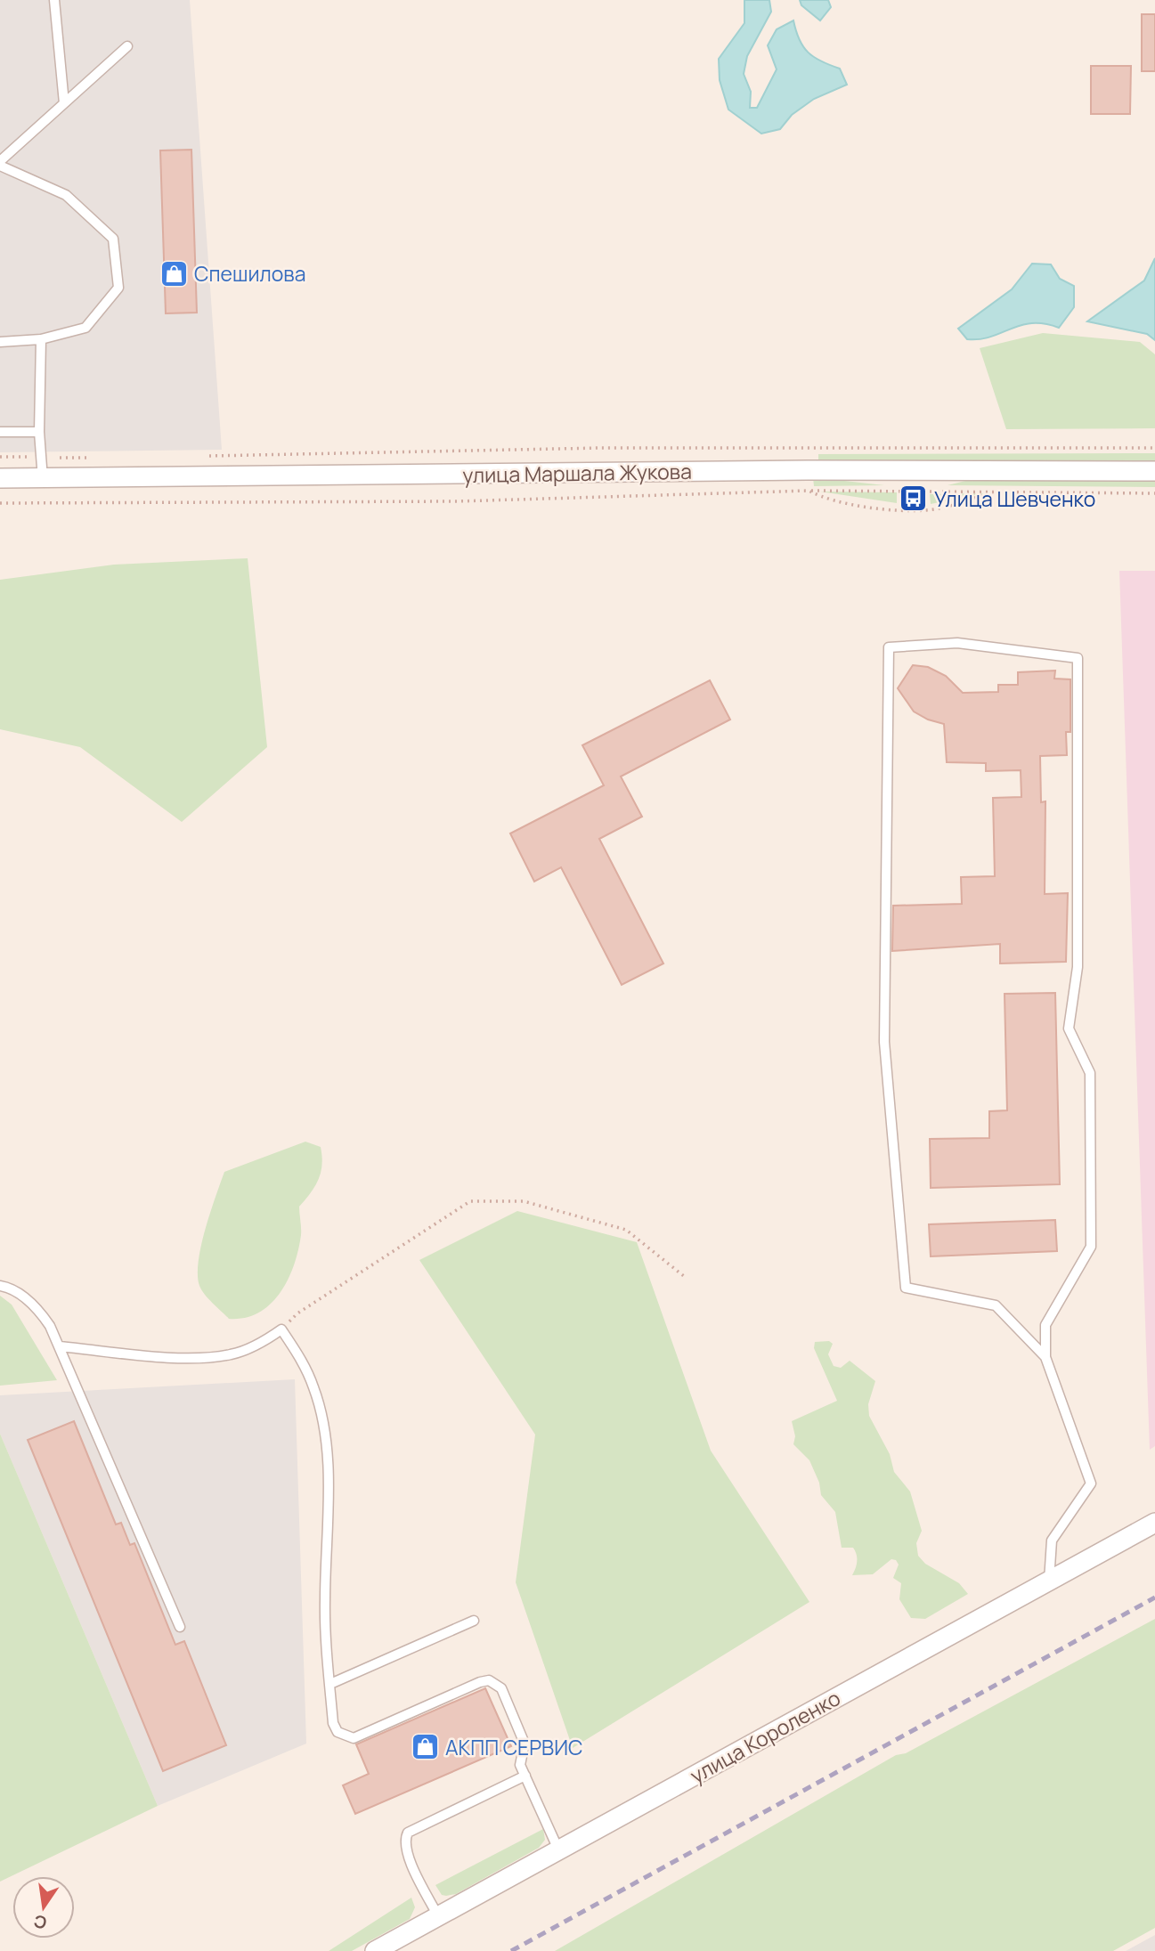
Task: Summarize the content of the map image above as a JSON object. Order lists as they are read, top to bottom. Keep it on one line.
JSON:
{"streets":{"street":["улица Маршала Жукова","улица Короленко"]},"places":{"shop":["Спешилова","АКПП СЕРВИС"],"bus stop":["Улица Шевченко"]},"north":"bottom"}
